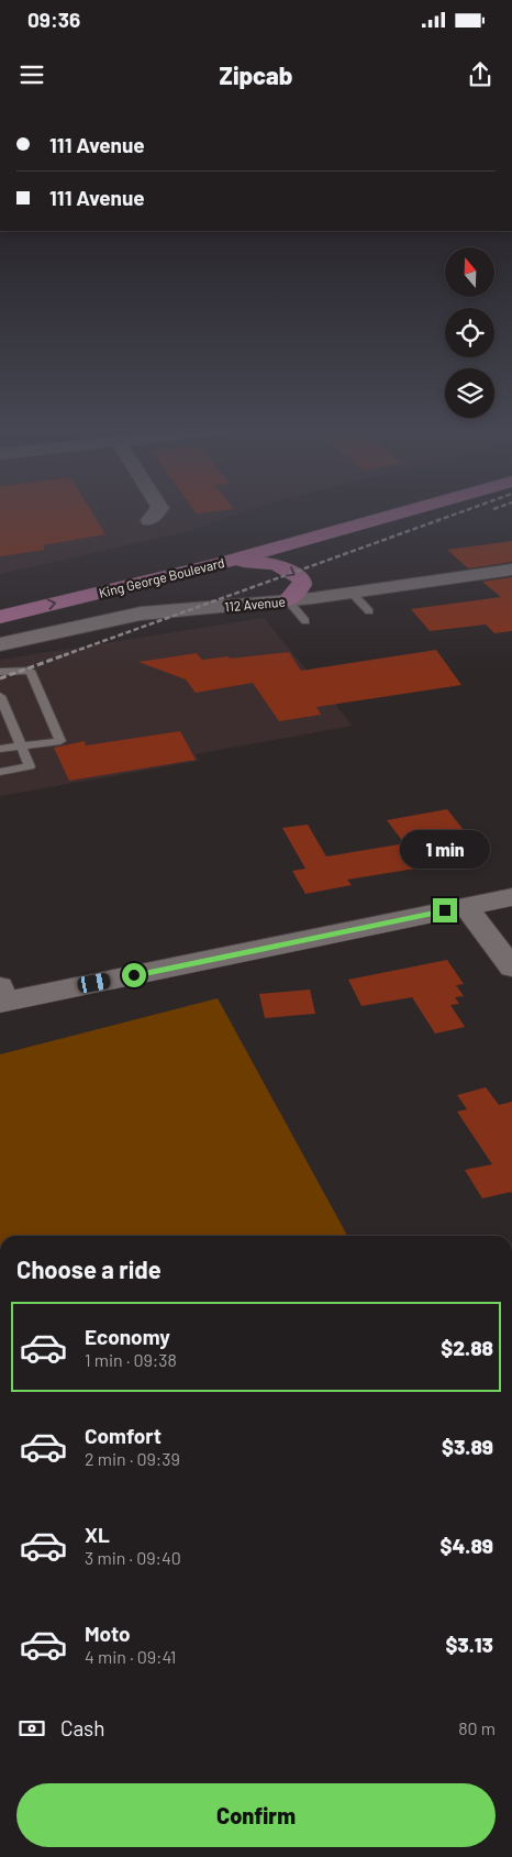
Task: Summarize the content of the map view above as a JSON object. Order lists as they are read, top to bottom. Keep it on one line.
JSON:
{"streets":{"main road":["King George Boulevard"],"street":["112 Avenue"]},"one_way":["King George Boulevard"],"north":"top","page":{"status":"09:36","header":"Zipcab","banner":["111 Avenue","111 Avenue"],"bubble":"1 min","heading":"Choose a ride","list":[{"name":"Economy","note":"1 min · 09:38","value":"$2.88"},{"name":"Comfort","note":"2 min · 09:39","value":"$3.89"},{"name":"XL","note":"3 min · 09:40","value":"$4.89"},{"name":"Moto","note":"4 min · 09:41","value":"$3.13"}],"pay":["Cash","80 m"],"buttons":"Confirm"}}
